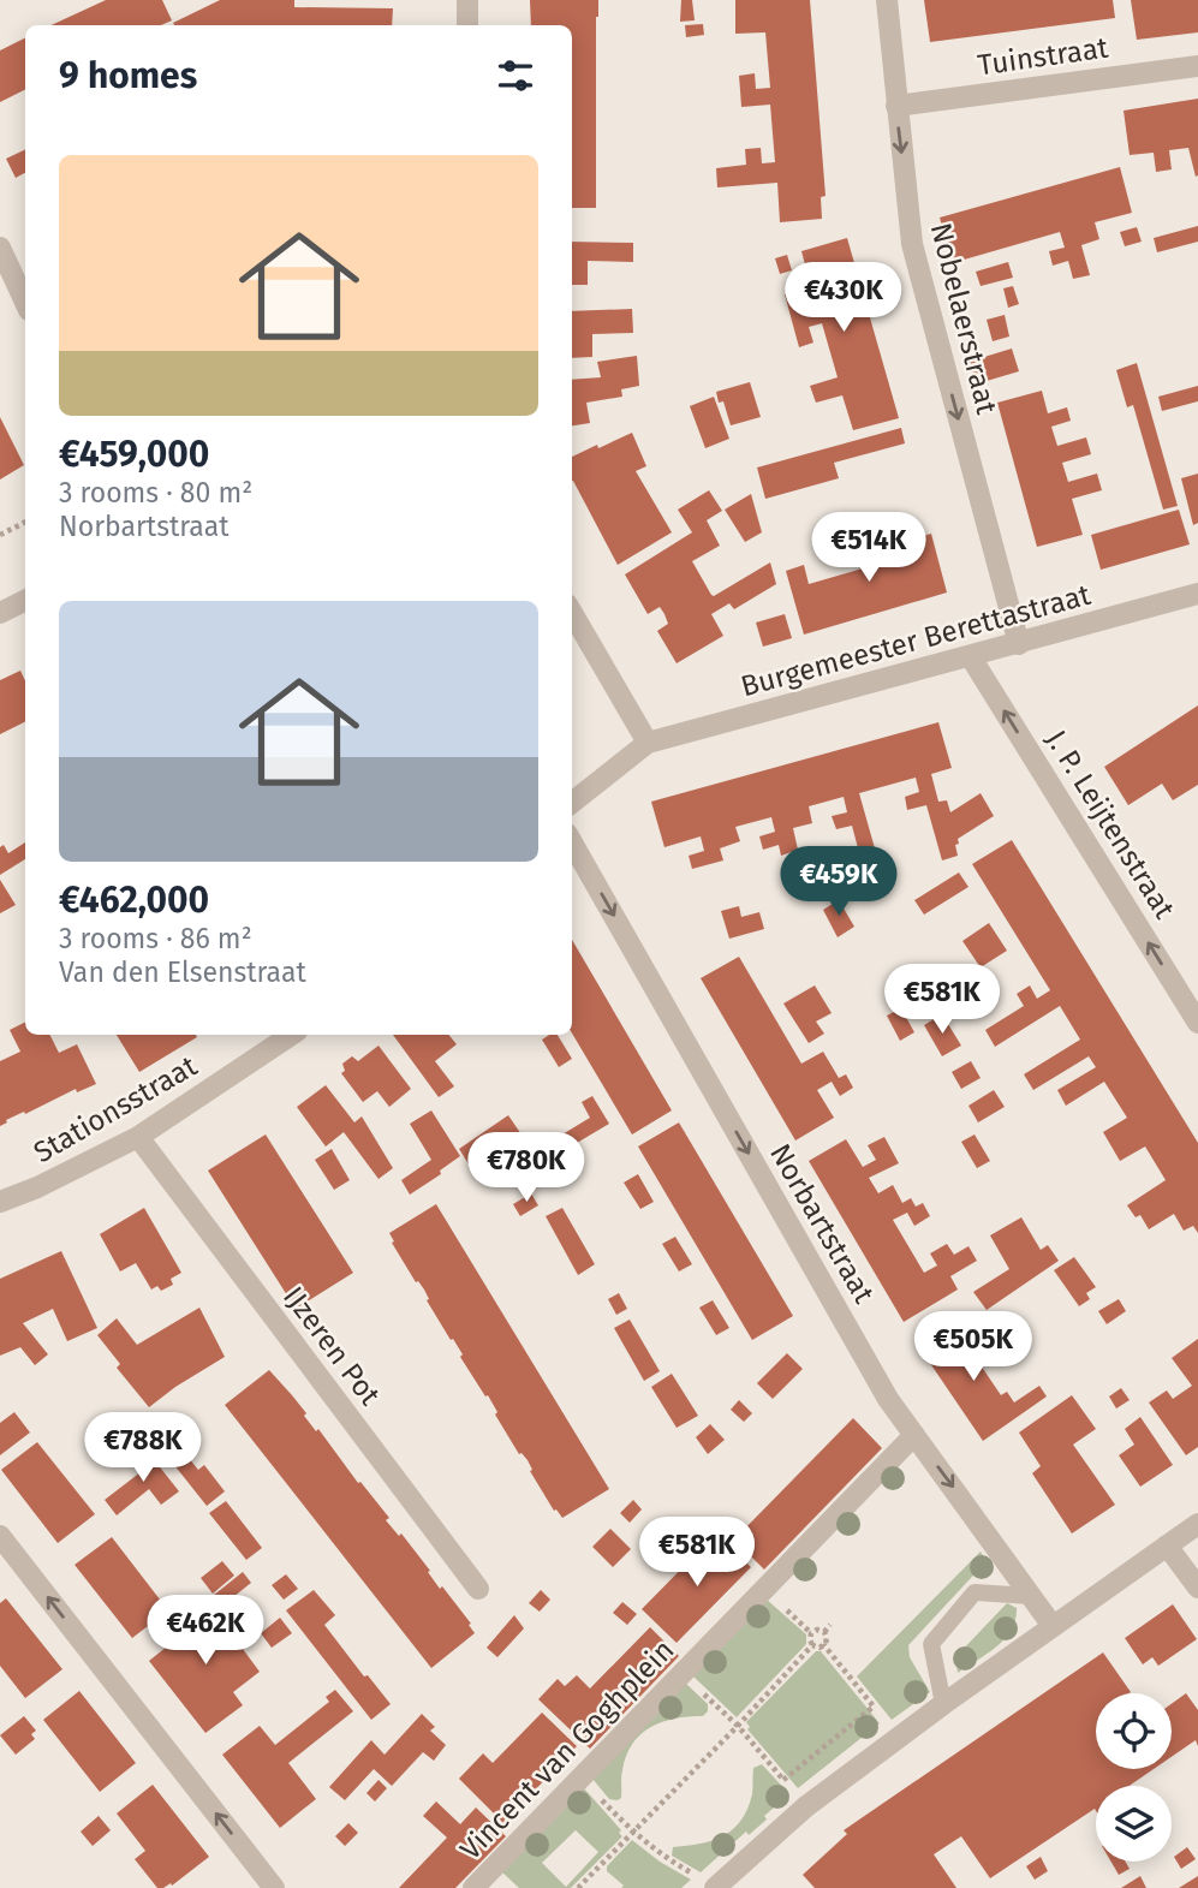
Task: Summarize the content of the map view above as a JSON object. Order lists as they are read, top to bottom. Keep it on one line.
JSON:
{"streets":{"street":["Tuinstraat","Nobelaerstraat","Burgemeester Berettastraat","J. P. Leijtenstraat","Stationsstraat","Norbartstraat","IJzeren Pot","Vincent van Goghplein"]},"crossings":[["Tuinstraat","Nobelaerstraat"],["Nobelaerstraat","Burgemeester Berettastraat"],["Burgemeester Berettastraat","J. P. Leijtenstraat"],["Stationsstraat","IJzeren Pot"],["Norbartstraat","Vincent van Goghplein"]],"one_way":["Nobelaerstraat","J. P. Leijtenstraat","Norbartstraat"],"page":{"heading":"9 homes","list":[{"name":"€459,000","note":"3 rooms · 80 m² · Norbartstraat"},{"name":"€462,000","note":"3 rooms · 86 m² · Van den Elsenstraat"}],"price":["€430K","€514K","€459K","€581K","€780K","€505K","€788K","€581K","€462K"]}}
